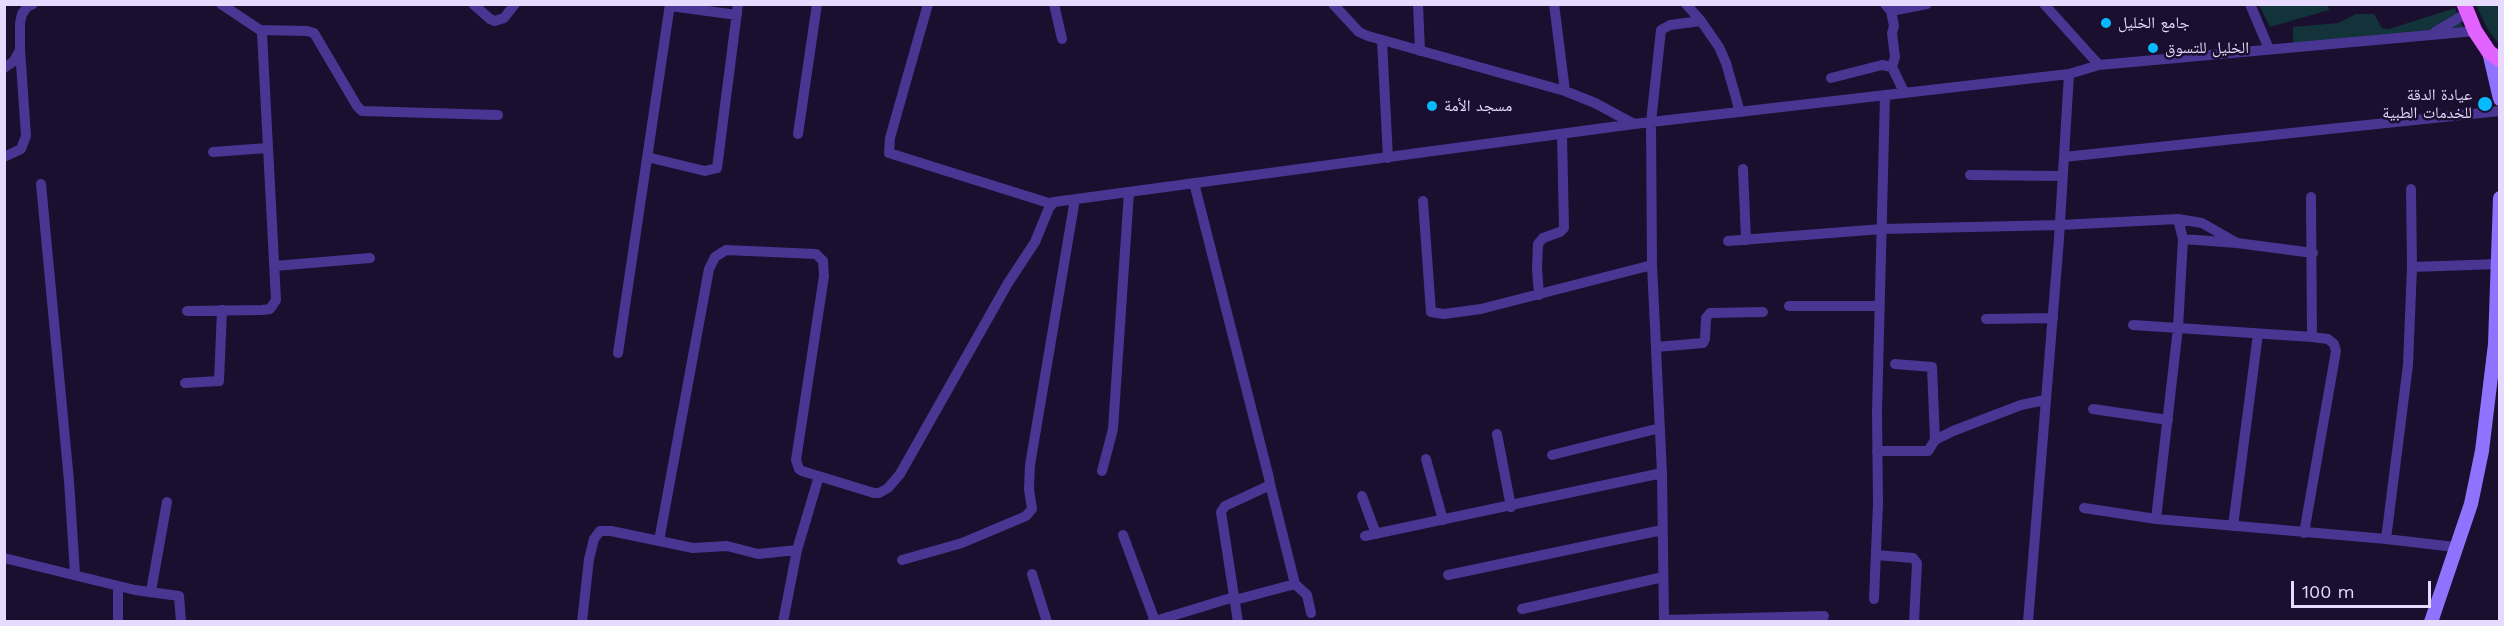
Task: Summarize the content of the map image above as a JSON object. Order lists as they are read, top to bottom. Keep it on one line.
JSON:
{"places":["جامع الخليل","الخليل للتسوق","عيادة الدقة للخدمات الطبية","مسجد الأمة"],"scale_bar":"100 m"}
